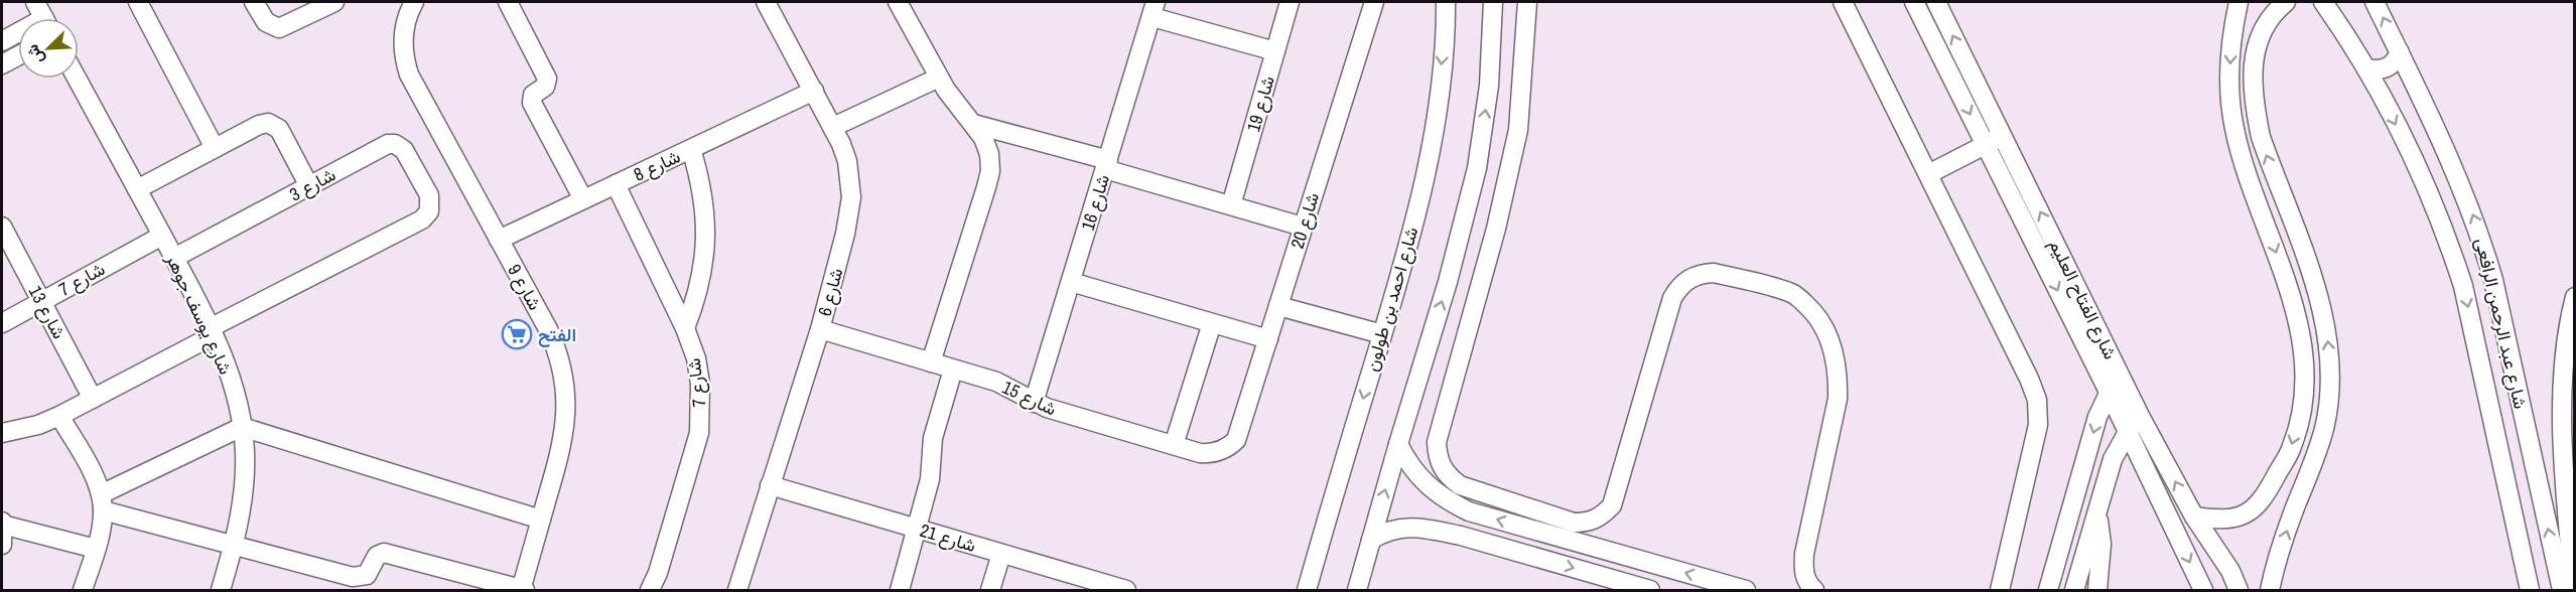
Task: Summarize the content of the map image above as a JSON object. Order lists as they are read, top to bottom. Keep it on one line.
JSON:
{"streets":{"street":["شارع 19","شارع 8","شارع 3","شارع 16","شارع 20","شارع 7","شارع 9","شارع 6","شارع احمد بن طولون","شارع الفتاح العليم","شارع 13","شارع يوسف جوهر","شارع عبد الرحمن الرافعى","شارع 15","شارع 21"]},"crossings":[["شارع 8","شارع 7"],["شارع 8","شارع 9"],["شارع 8","شارع 6"],["شارع 3","شارع يوسف جوهر"],["شارع 16","شارع 15"],["شارع 20","شارع 15"],["شارع 7","شارع 13"],["شارع 7","شارع يوسف جوهر"],["شارع 6","شارع 15"],["شارع 6","شارع 21"]],"places":{"supermarket":["الفتح"]},"north":"bottom left"}
